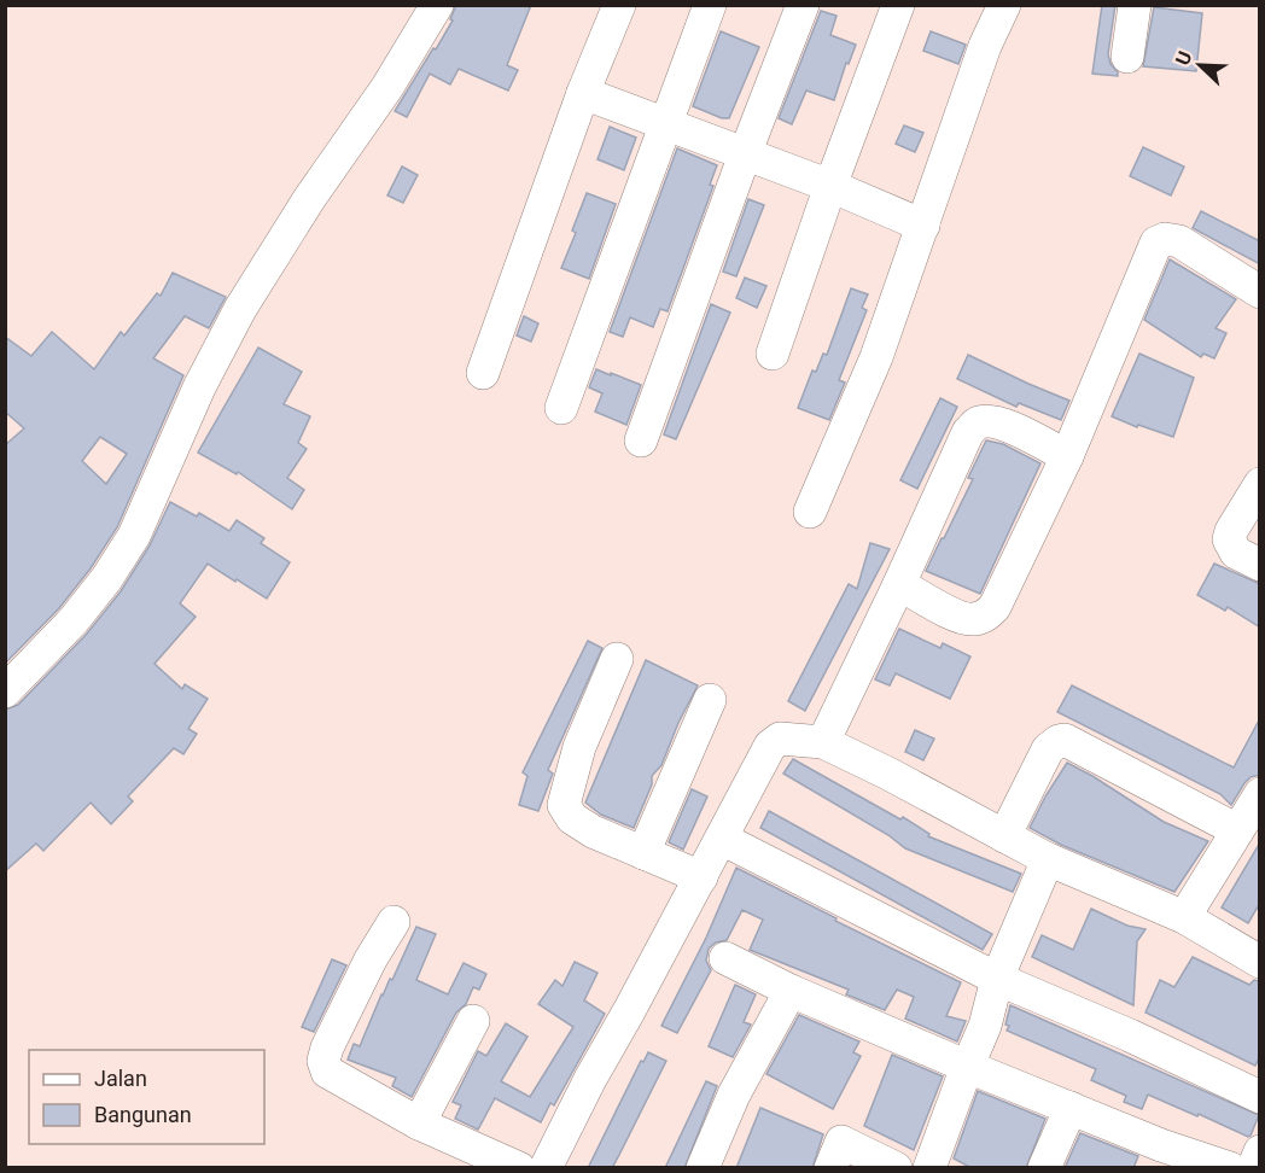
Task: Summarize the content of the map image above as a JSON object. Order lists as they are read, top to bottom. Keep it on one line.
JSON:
{"legend":["Jalan","Bangunan"],"north":"top left"}
